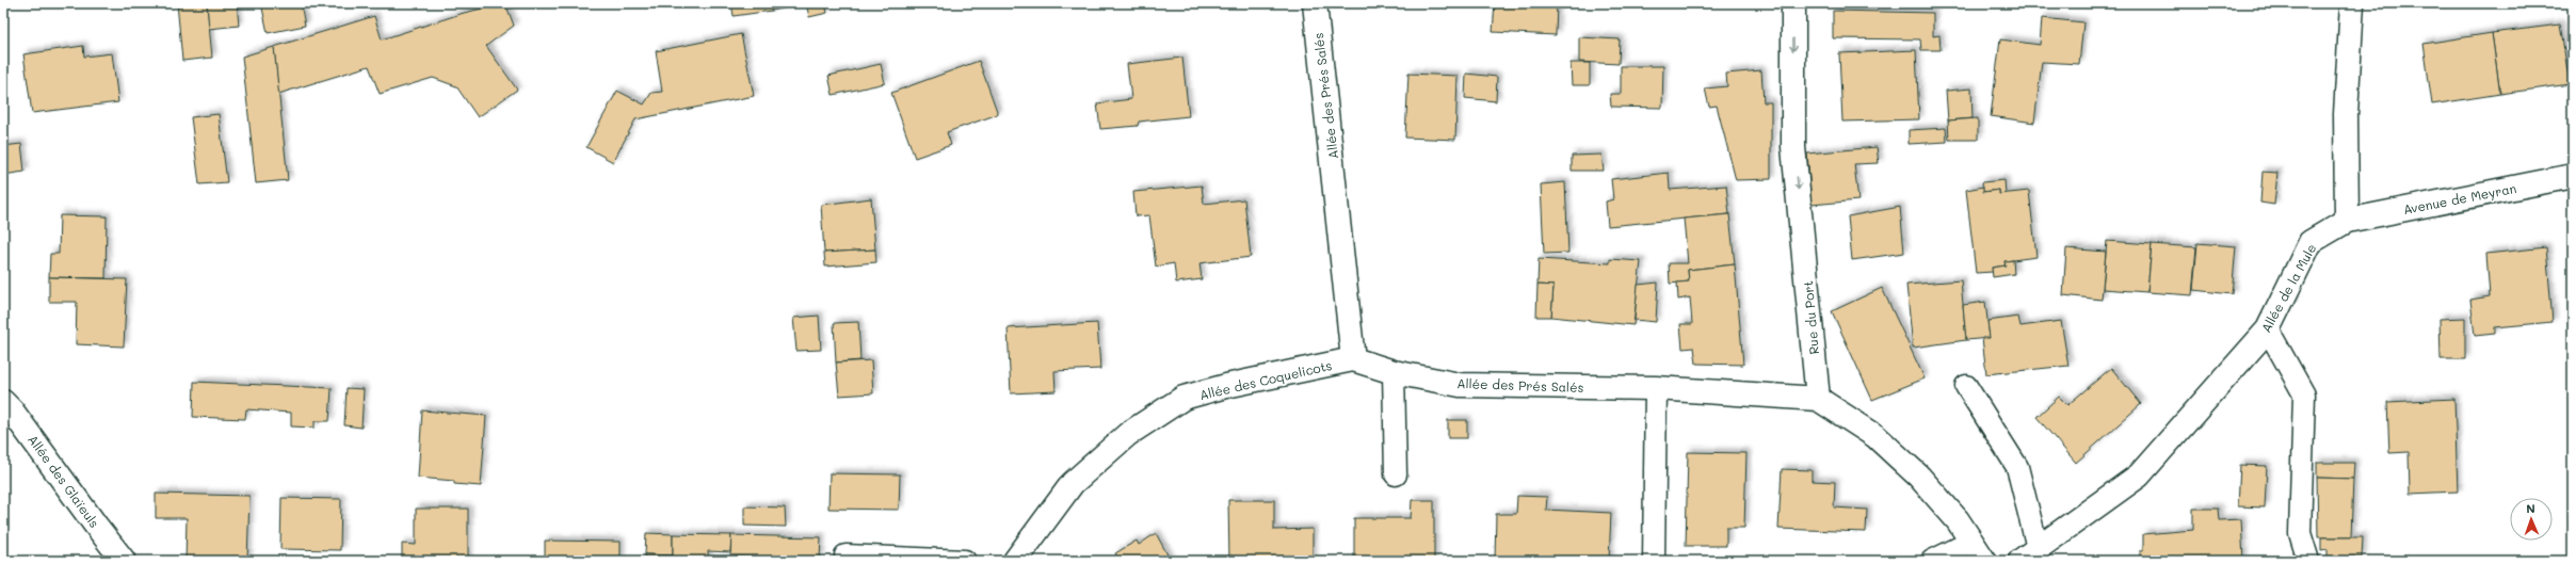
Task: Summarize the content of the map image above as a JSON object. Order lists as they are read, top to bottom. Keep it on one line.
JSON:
{"streets":{"street":["Allée des Prés Salés","Avenue de Meyran","Allée de la Mule","Rue du Port","Allée des Coquelicots","Allée des Glaïeuls"]},"crossings":[["Allée des Prés Salés","Rue du Port"],["Allée des Prés Salés","Allée des Coquelicots"],["Avenue de Meyran","Allée de la Mule"]],"one_way":["Rue du Port"],"north":"top"}
